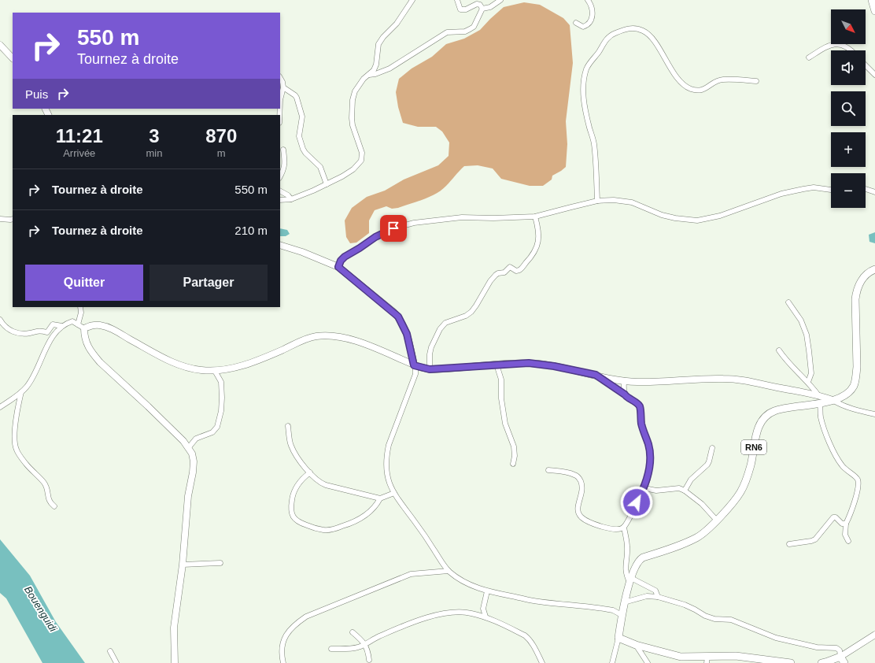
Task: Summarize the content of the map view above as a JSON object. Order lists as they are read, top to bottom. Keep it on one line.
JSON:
{"streets":{"highway":["RN6"]},"water":["Bouenguidi"],"north":"bottom right","page":{"map_buttons":["+","−"],"turn":["550 m","Tournez à droite"],"then":"Puis","eta":["11:21","Arrivée","3","min","870","m"],"list":[{"name":"Tournez à droite","value":"550 m"},{"name":"Tournez à droite","value":"210 m"}],"buttons":["Quitter","Partager"]}}
